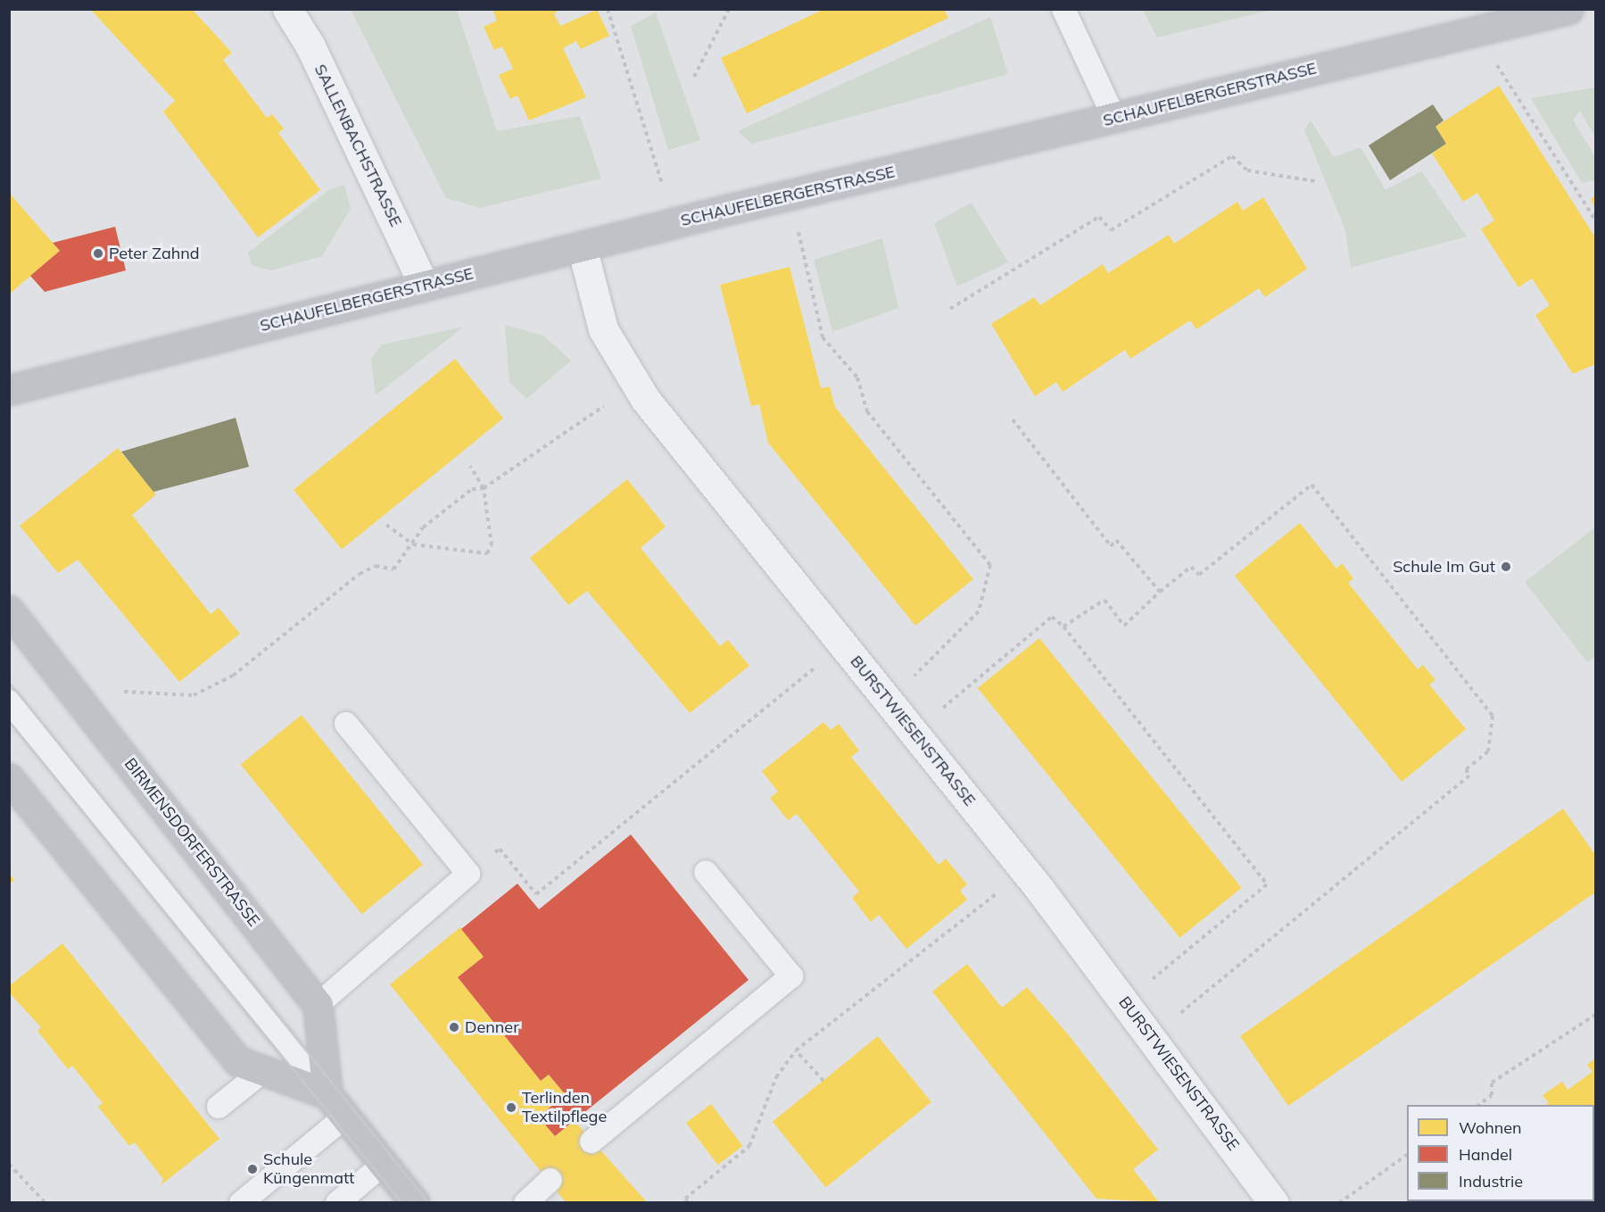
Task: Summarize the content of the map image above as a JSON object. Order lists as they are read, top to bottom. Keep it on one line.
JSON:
{"streets":{"street":["SCHAUFELBERGERSTRASSE","SALLENBACHSTRASSE","BURSTWIESENSTRASSE","BIRMENSDORFERSTRASSE"]},"crossings":[["SCHAUFELBERGERSTRASSE","SALLENBACHSTRASSE"],["SCHAUFELBERGERSTRASSE","BURSTWIESENSTRASSE"]],"places":["Peter Zahnd","Schule Im Gut","Denner","Terlinden Textilpflege","Schule Küngenmatt"],"legend":["Wohnen","Handel","Industrie"]}
